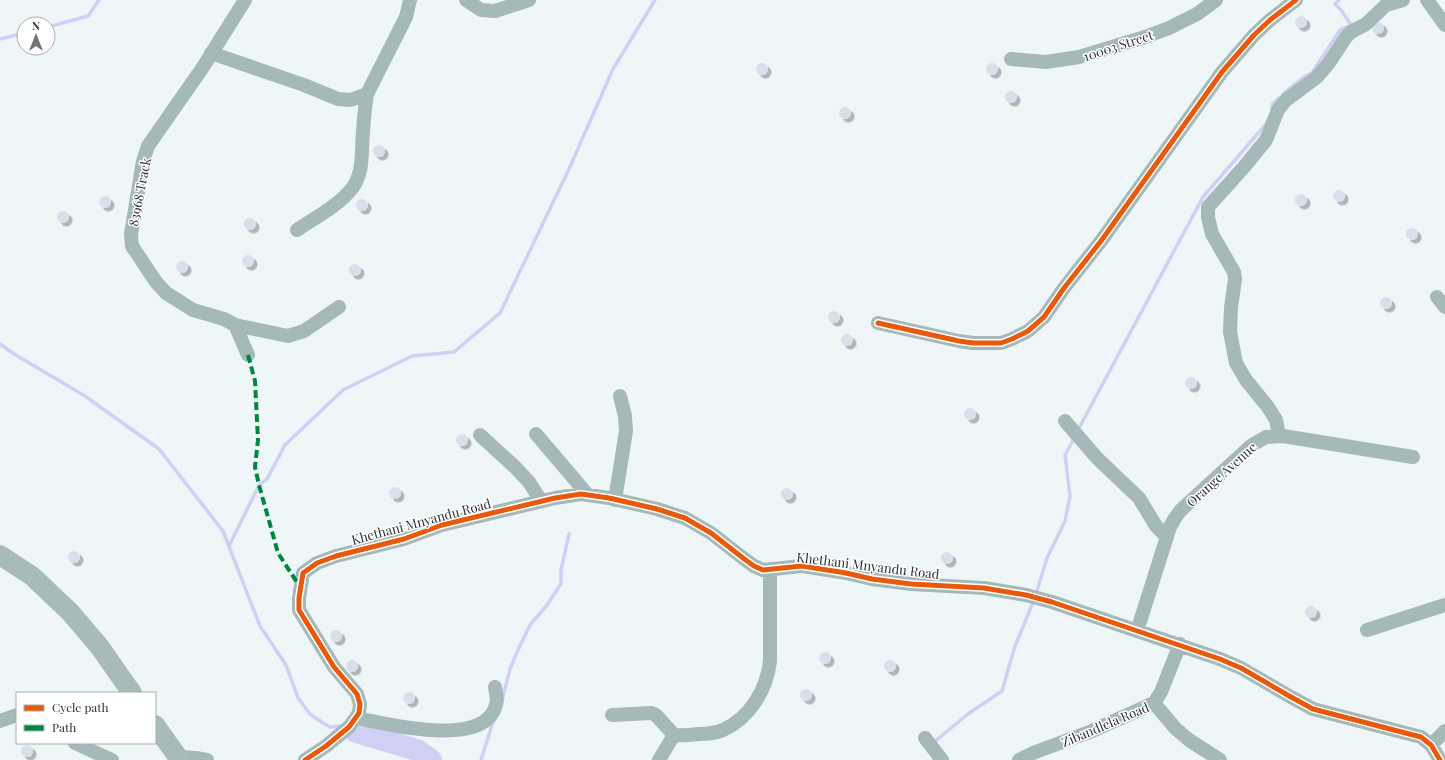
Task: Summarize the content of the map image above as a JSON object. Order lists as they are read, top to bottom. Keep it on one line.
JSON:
{"streets":{"street":["10003 Street","83968 Track","Orange Avenue","Khethani Mnyandu Road","Zibandlela Road"]},"crossings":[["Orange Avenue","Khethani Mnyandu Road"],["Khethani Mnyandu Road","Zibandlela Road"]],"legend":["Cycle path","Path"],"north":"top"}
